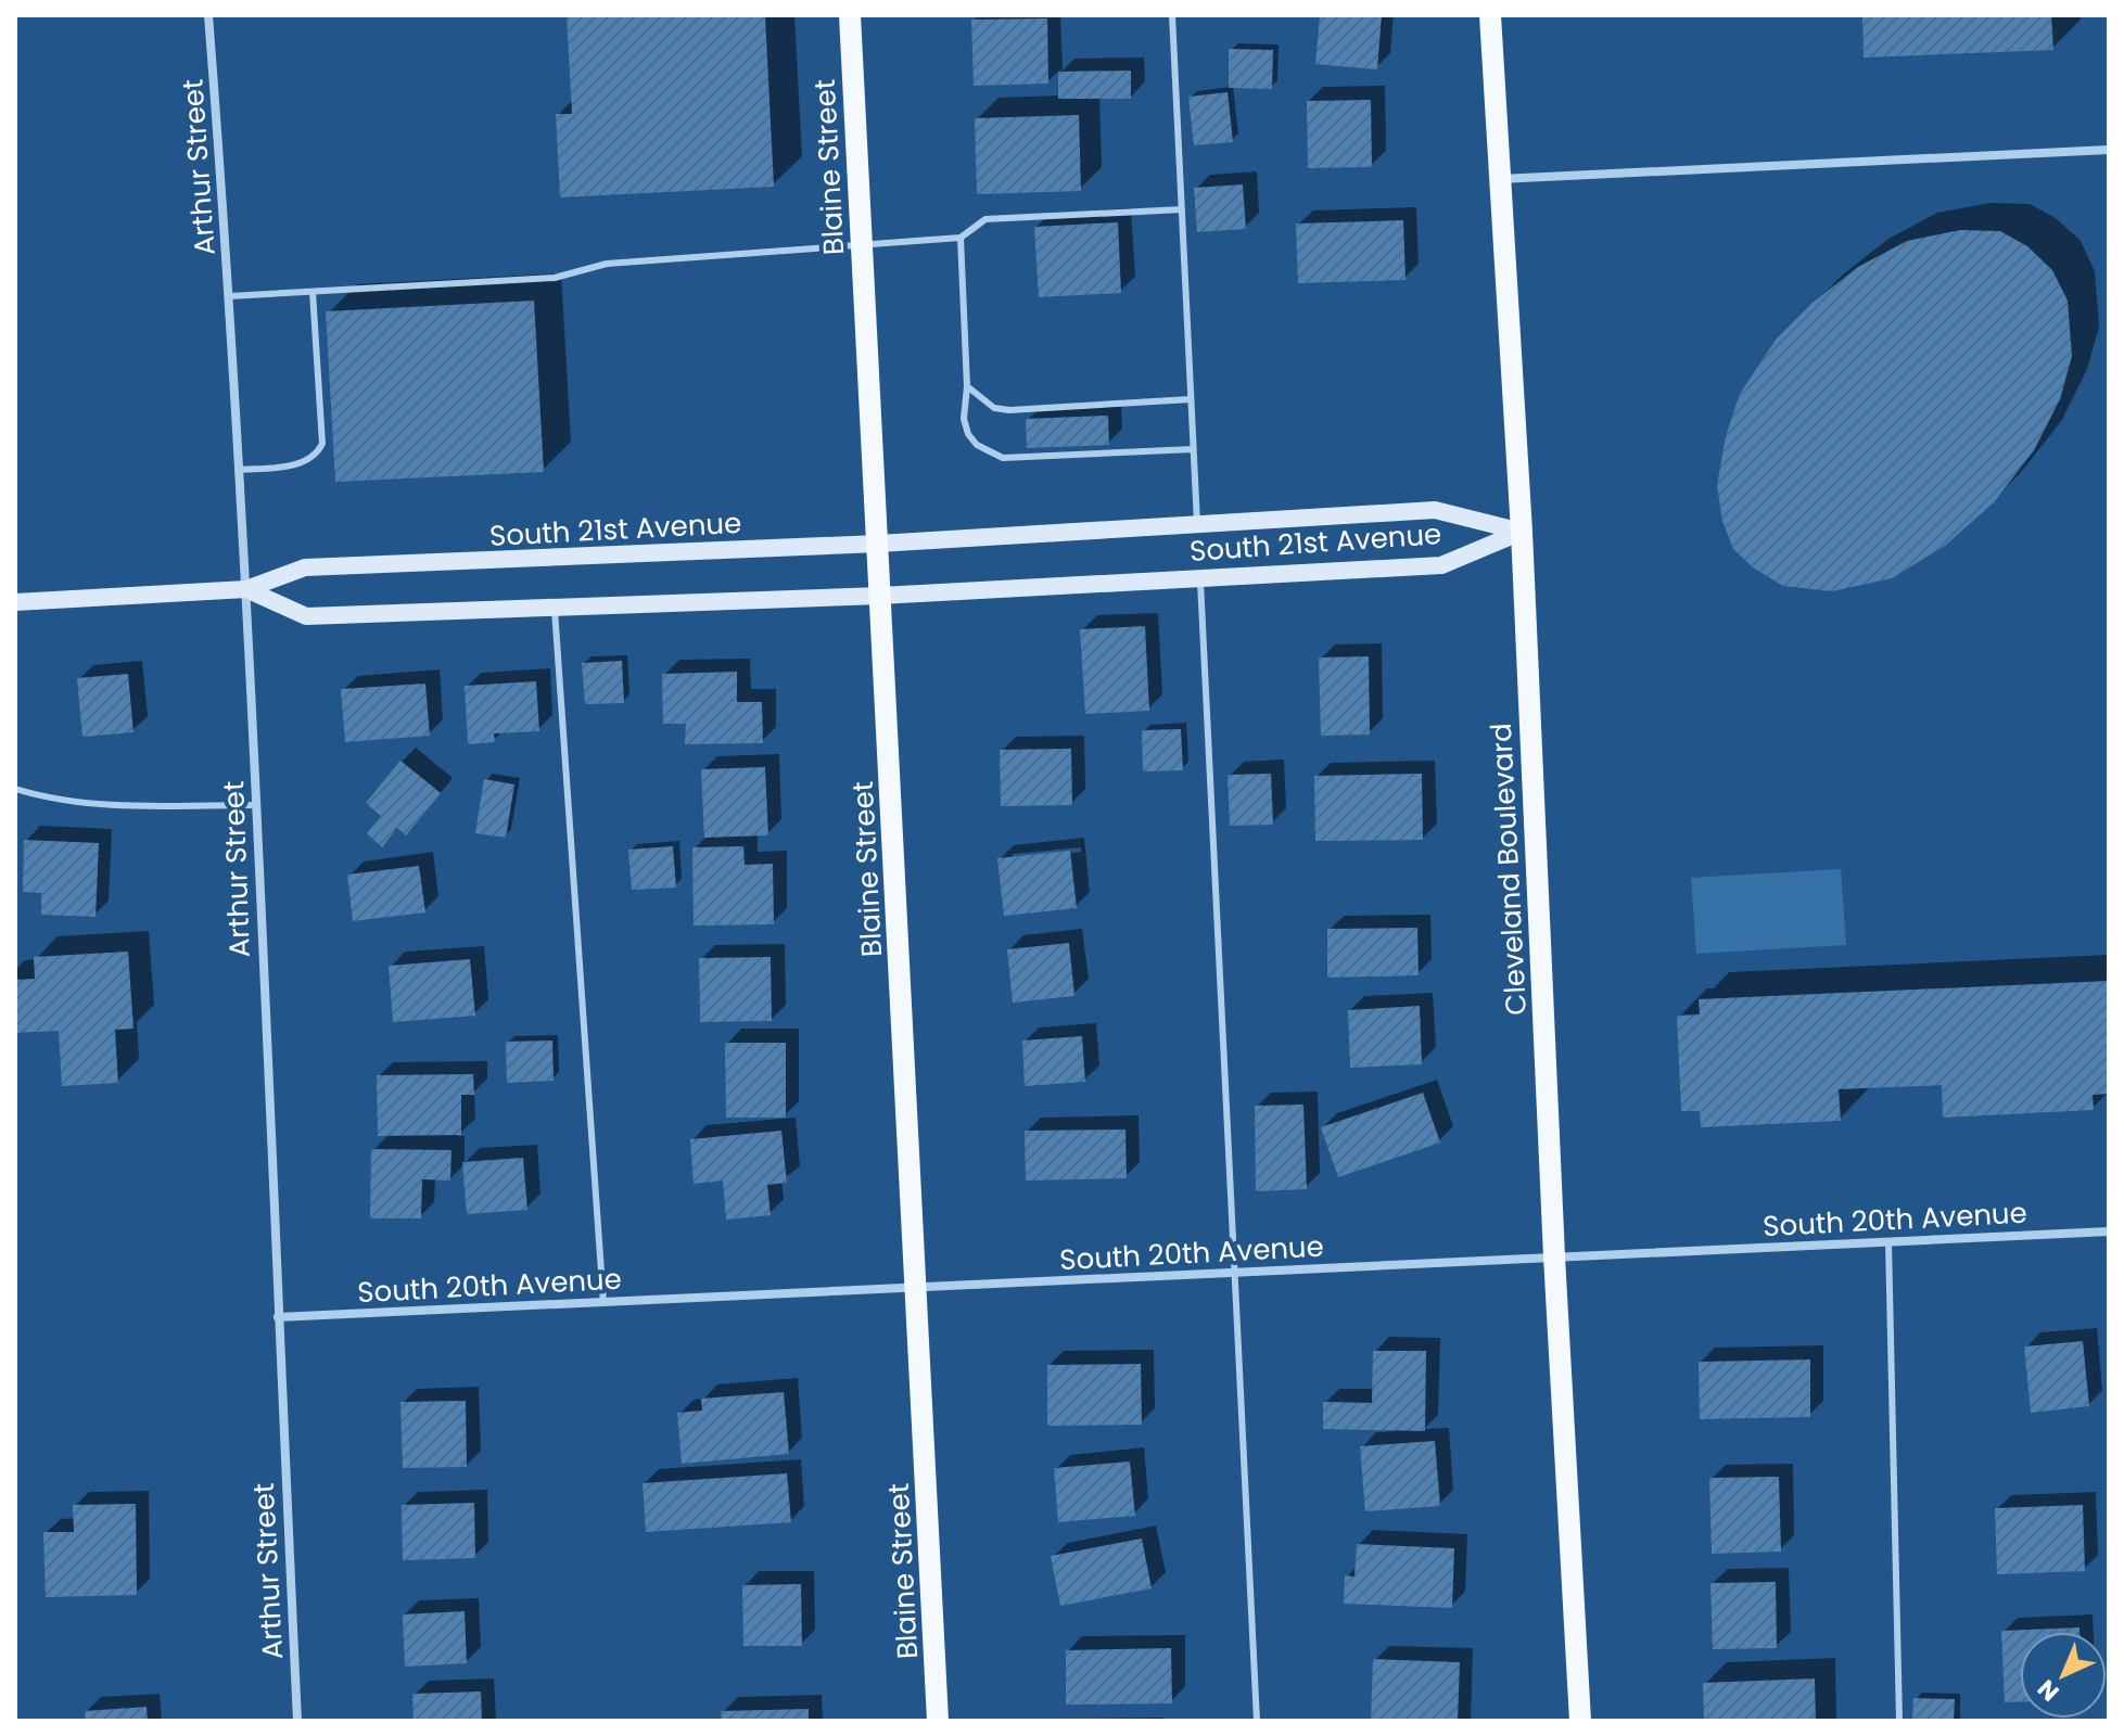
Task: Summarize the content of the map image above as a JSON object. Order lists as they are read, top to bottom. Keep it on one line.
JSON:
{"streets":{"main road":["Blaine Street","South 21st Avenue","Cleveland Boulevard"],"street":["Arthur Street","South 20th Avenue"]},"crossings":[["Arthur Street","South 21st Avenue"],["Arthur Street","South 20th Avenue"],["Blaine Street","South 21st Avenue"],["Blaine Street","South 20th Avenue"],["South 21st Avenue","Cleveland Boulevard"],["Cleveland Boulevard","South 20th Avenue"]],"north":"bottom left"}
